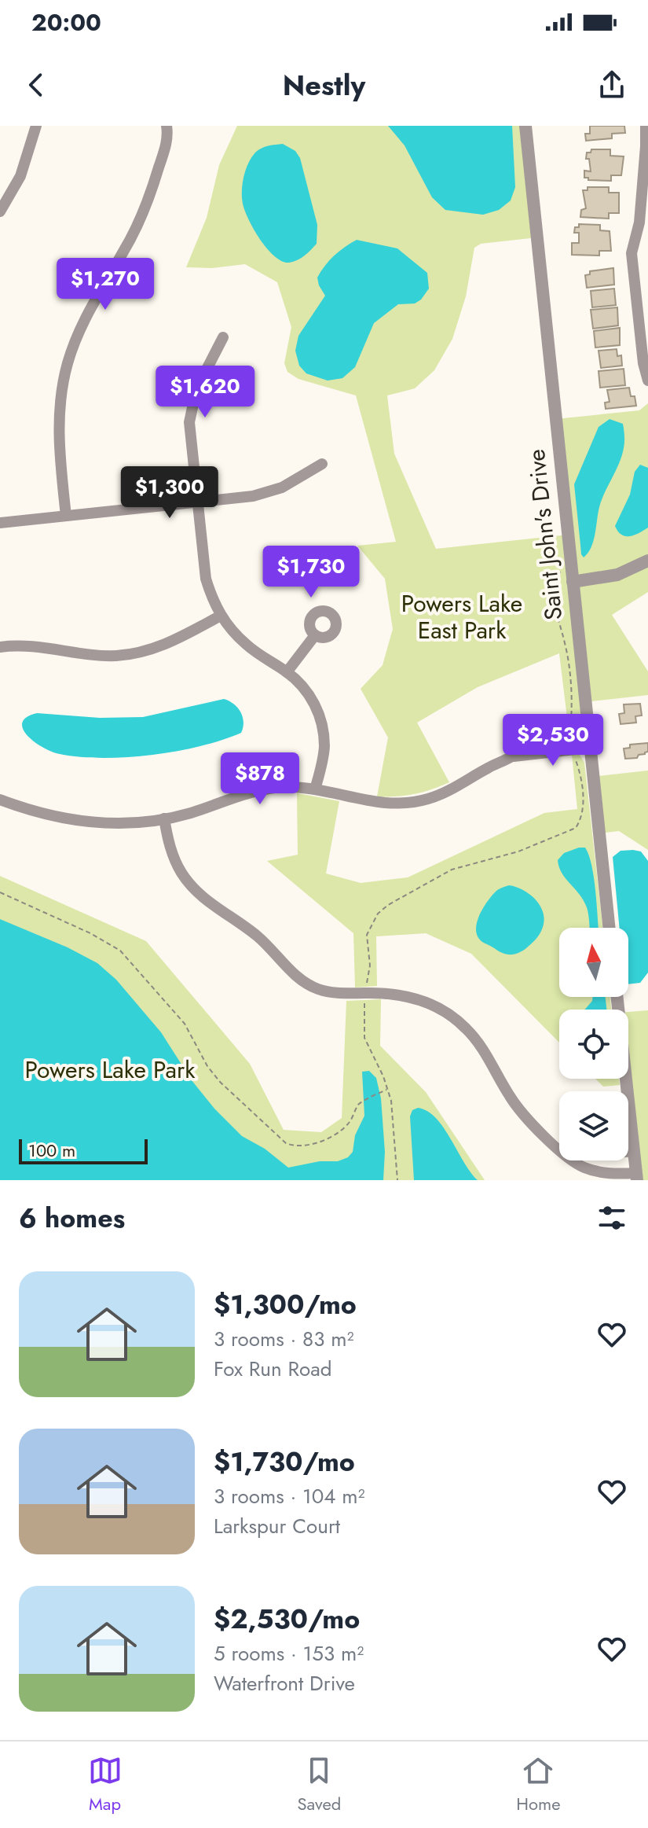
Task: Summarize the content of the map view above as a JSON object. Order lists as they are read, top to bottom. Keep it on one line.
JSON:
{"streets":{"street":["Saint John's Drive"]},"parks":["Powers Lake East Park","Powers Lake Park"],"scale_bar":"100 m","north":"top","page":{"status":"20:00","header":"Nestly","price":["$1,270","$1,620","$1,300","$1,730","$2,530","$878"],"scale":"100 m","heading":"6 homes","list":[{"name":"$1,300/mo","note":"3 rooms · 83 m² · Fox Run Road"},{"name":"$1,730/mo","note":"3 rooms · 104 m² · Larkspur Court"},{"name":"$2,530/mo","note":"5 rooms · 153 m² · Waterfront Drive"}],"tabs":["Map","Saved","Home"]}}
